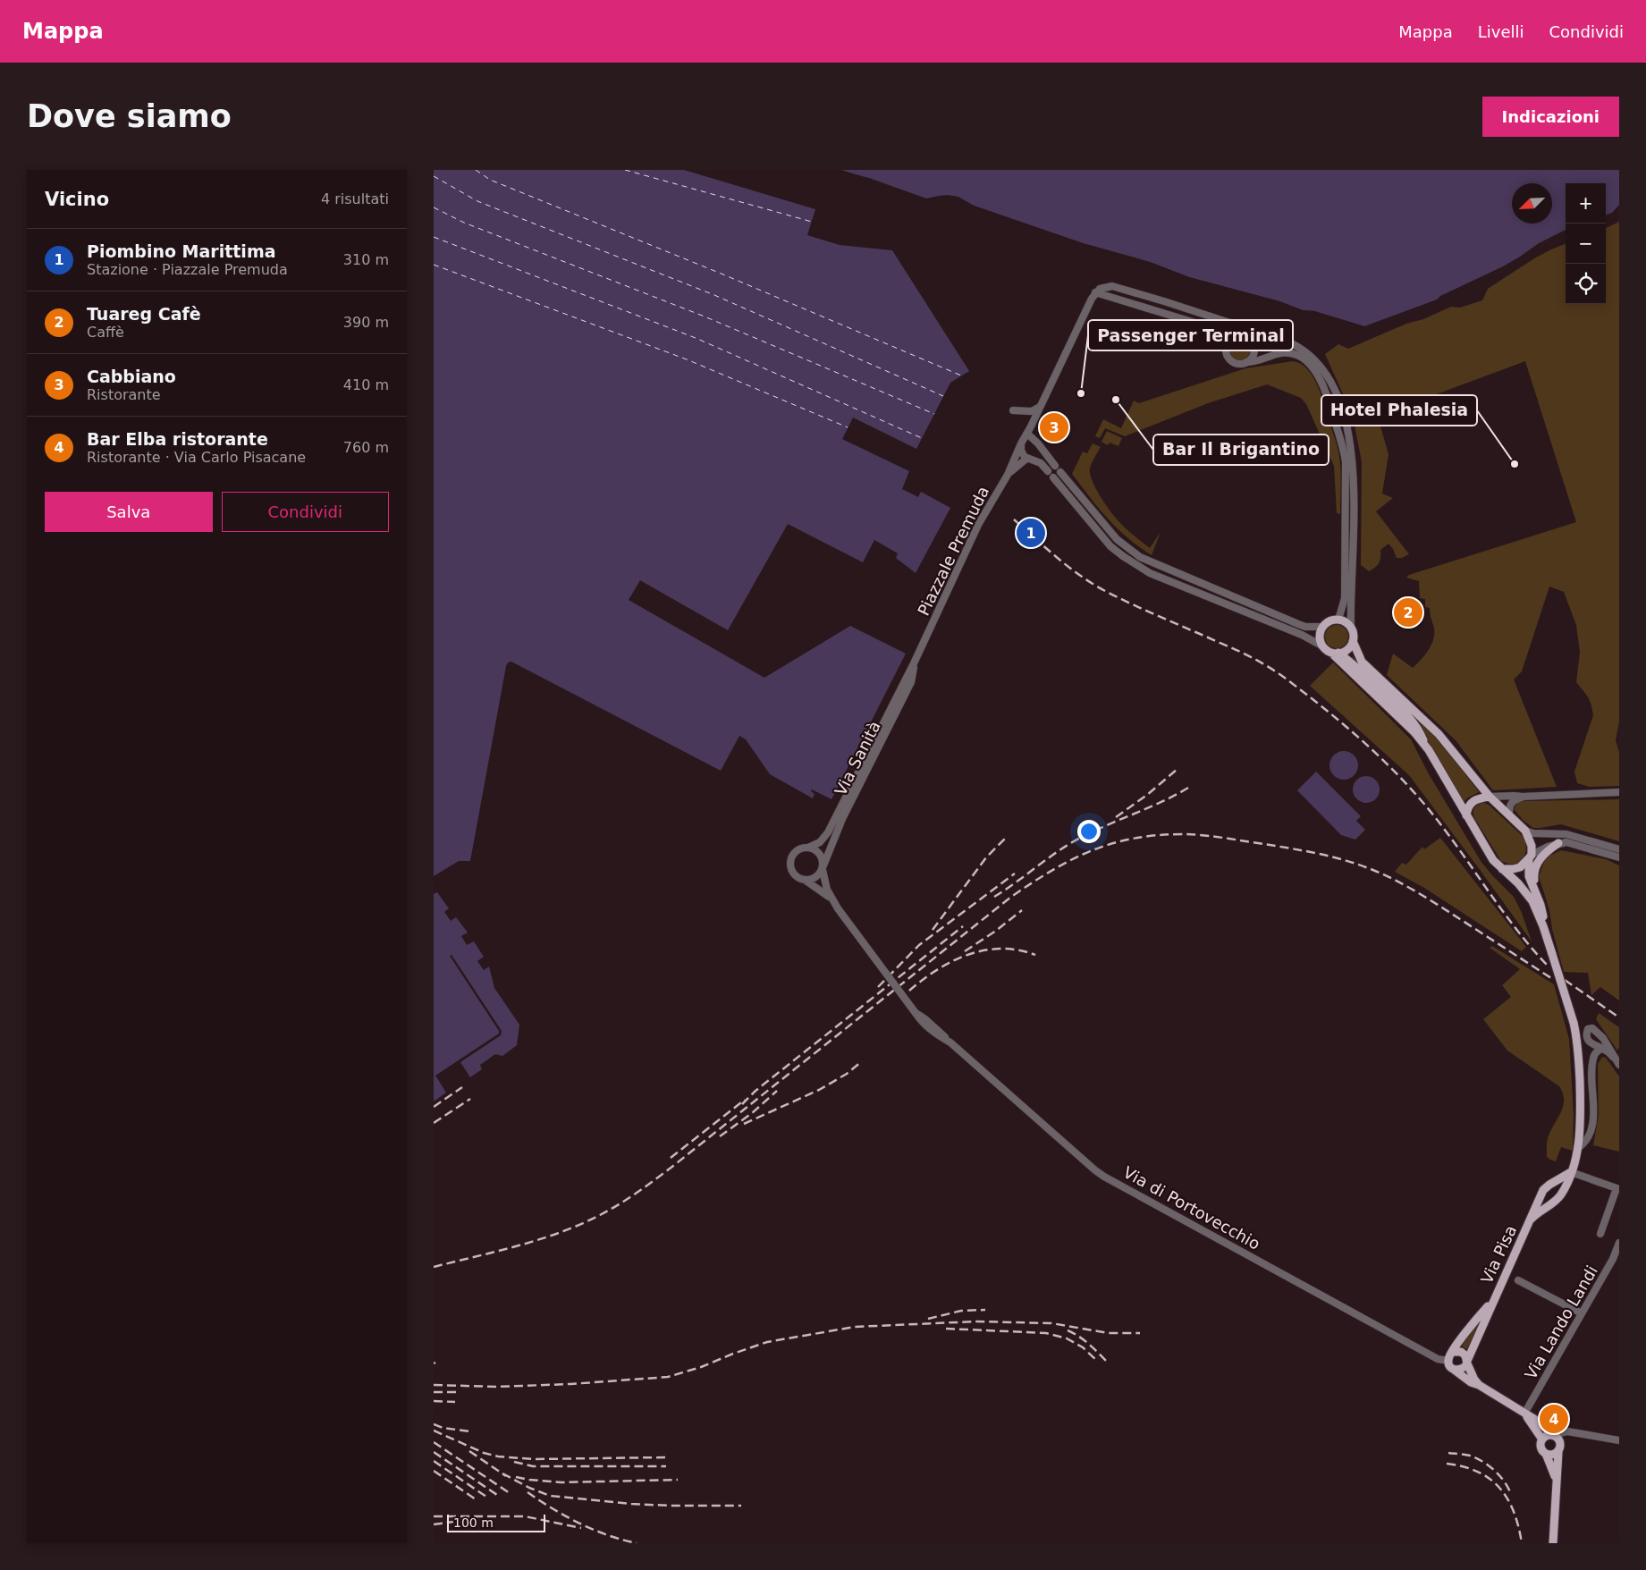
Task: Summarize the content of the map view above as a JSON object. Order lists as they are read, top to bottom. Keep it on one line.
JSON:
{"streets":{"main road":["Via Pisa"],"street":["Piazzale Premuda","Via Sanità","Via di Portovecchio","Via Lando Landi"]},"crossings":[["Piazzale Premuda","Via Sanità"],["Via Sanità","Via di Portovecchio"],["Via di Portovecchio","Via Pisa"]],"places":["Passenger Terminal","Bar Il Brigantino","Hotel Phalesia"],"scale_bar":"100 m","north":"bottom left","page":{"header":"Mappa","nav":["Mappa","Livelli","Condividi"],"buttons":["Indicazioni",["Salva","Condividi"]],"title":"Dove siamo","heading":["Vicino","4 risultati"],"map_buttons":["+","−"],"list":[{"mark":"1","name":"Piombino Marittima","note":"Stazione · Piazzale Premuda","value":"310 m"},{"mark":"2","name":"Tuareg Cafè","note":"Caffè","value":"390 m"},{"mark":"3","name":"Cabbiano","note":"Ristorante","value":"410 m"},{"mark":"4","name":"Bar Elba ristorante","note":"Ristorante · Via Carlo Pisacane","value":"760 m"}],"pins":["3","1","2","4"],"scale":"100 m"}}
